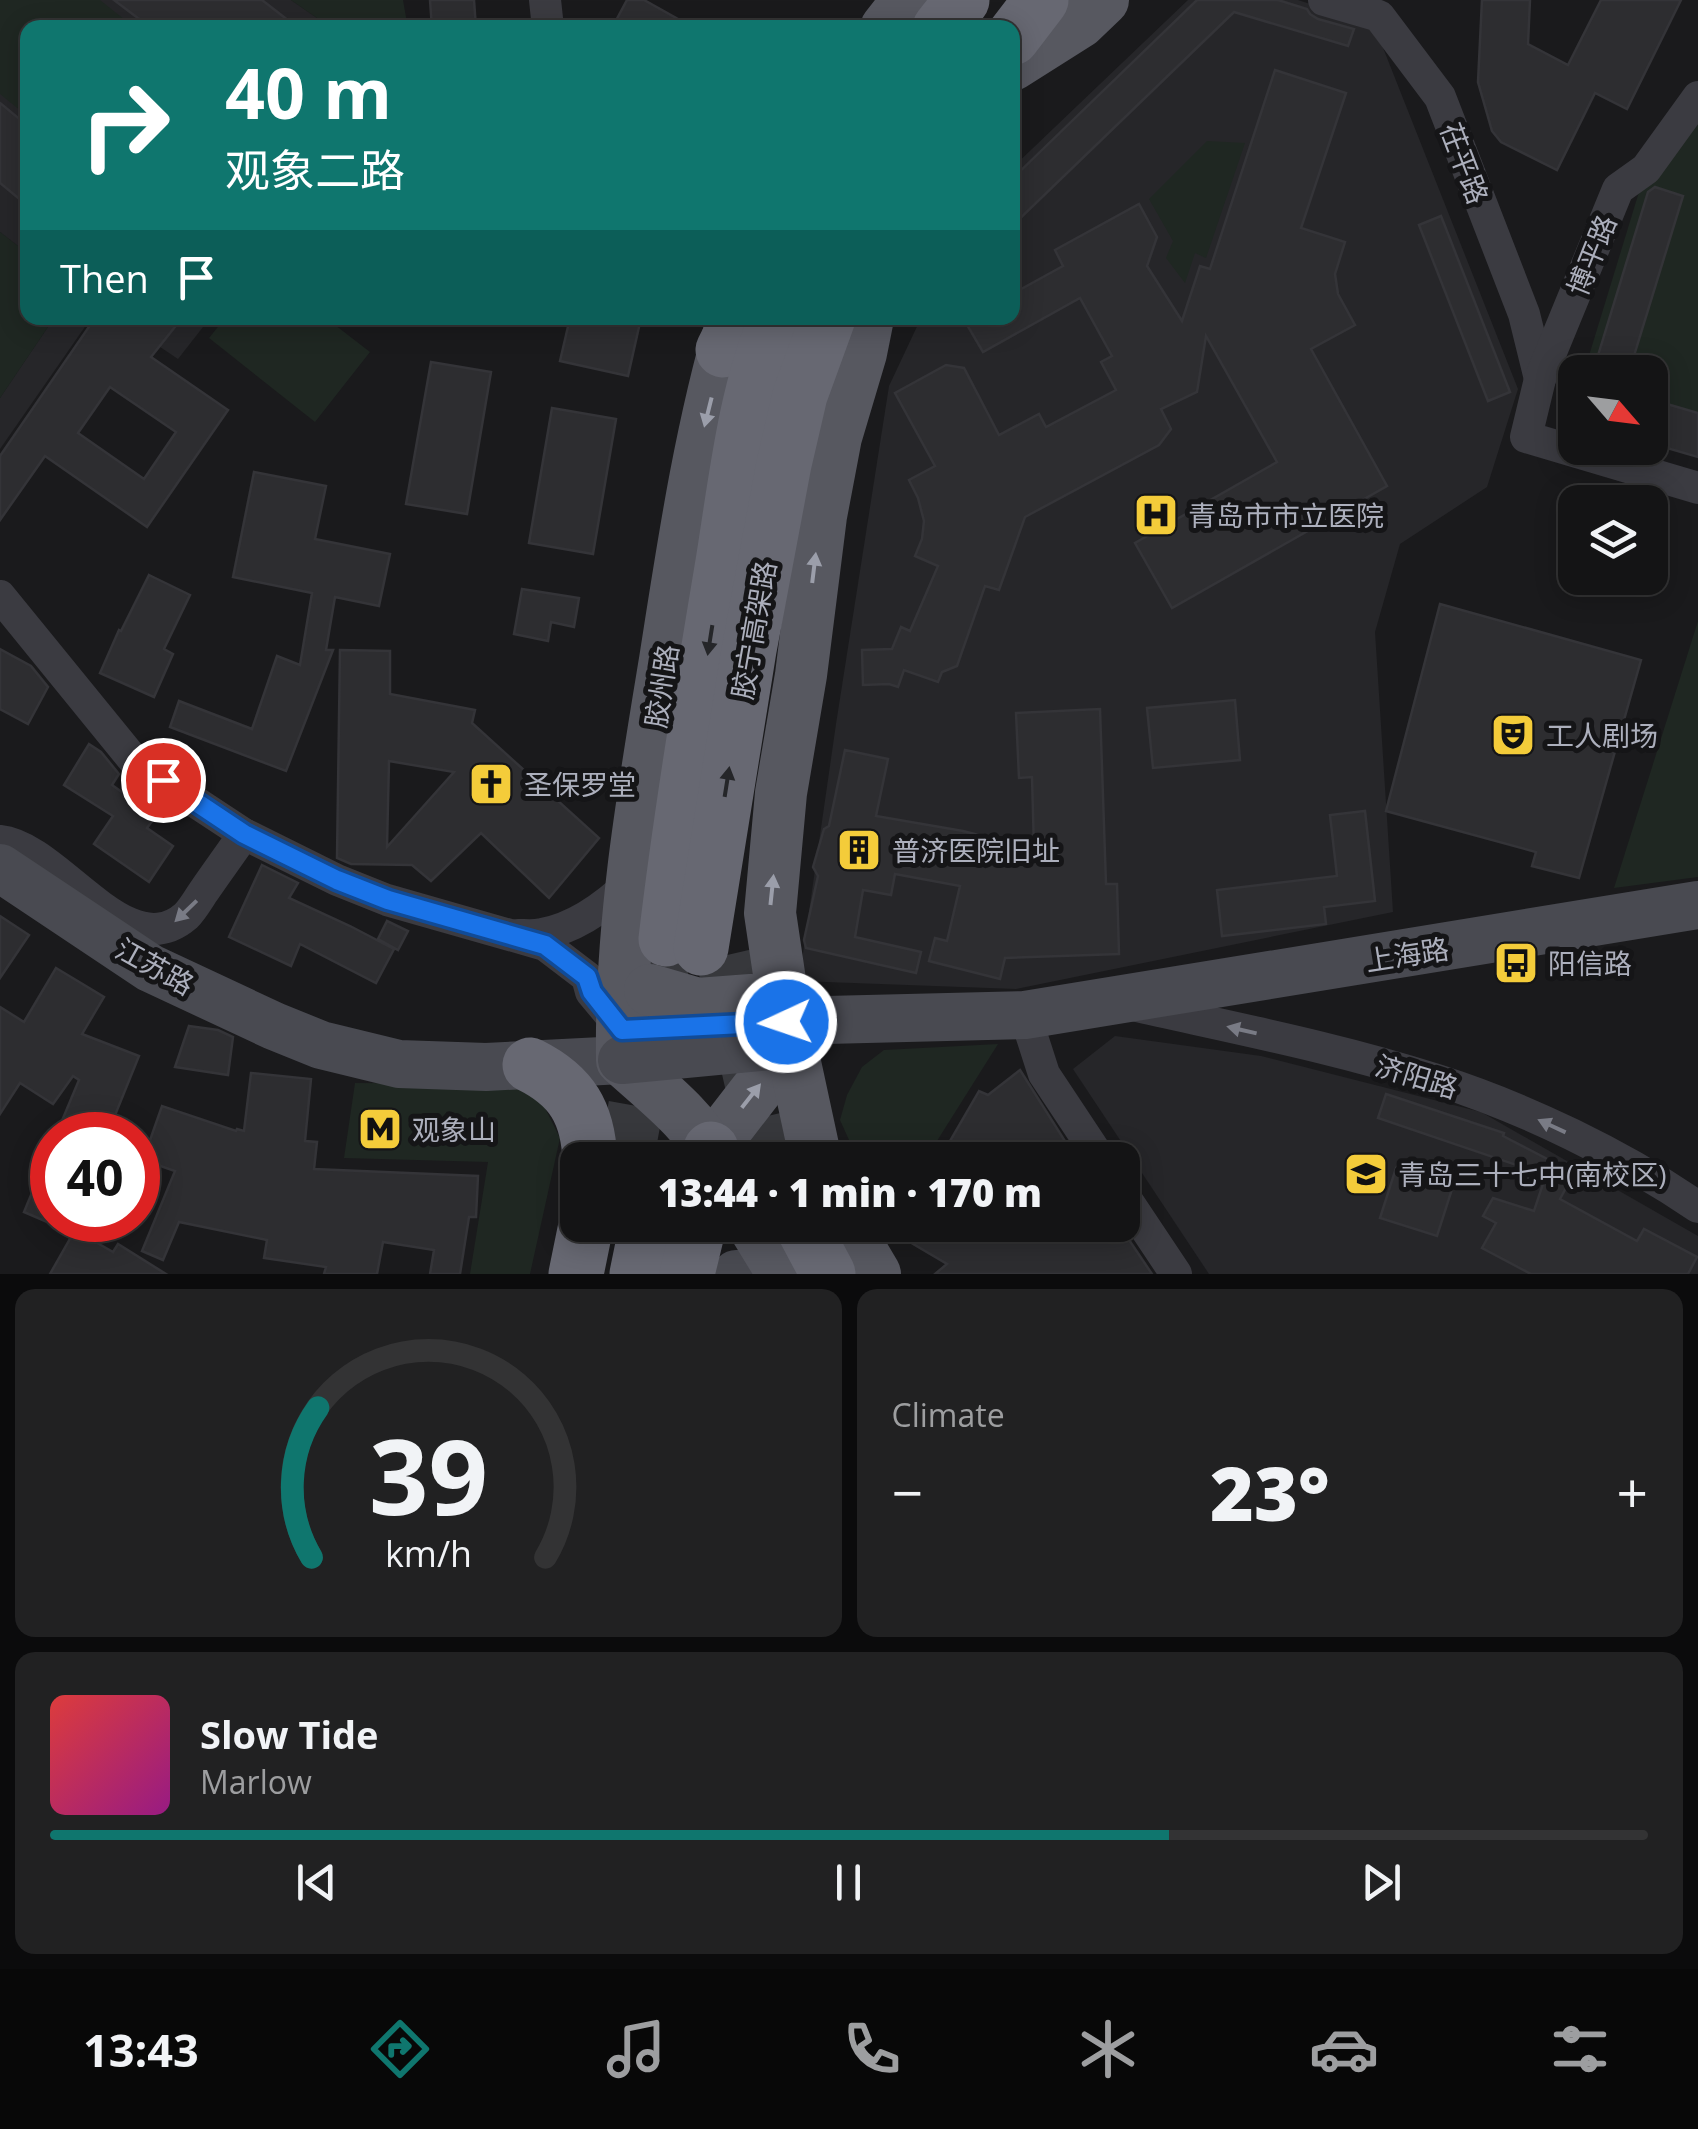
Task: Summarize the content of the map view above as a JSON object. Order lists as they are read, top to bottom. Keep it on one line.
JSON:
{"streets":{"highway":["胶宁高架路"],"main road":["胶州路"],"street":["茌平路","博平路","上海路","江苏路","济阳路"]},"crossings":[["茌平路","博平路"],["胶宁高架路","胶州路"],["胶宁高架路","上海路"],["胶宁高架路","江苏路"],["胶州路","上海路"],["胶州路","江苏路"],["上海路","江苏路"],["上海路","济阳路"]],"one_way":["济阳路"],"places":{"hospital":["青岛市市立医院"],"theatre":["工人剧场"],"church":["圣保罗堂"],"building":["普济医院旧址"],"bus stop":["阳信路"],"metro station":["观象山"],"school or university":["青岛三十七中(南校区)"]},"north":"bottom right","page":{"turn":["40 m","观象二路"],"then":"Then","limit":"40","trip":"13:44 · 1 min · 170 m","tile":"Climate","heat":["−","23°","+"],"song":["Slow Tide","Marlow"],"tabs":"13:43","gauge":["39","km/h"]}}
